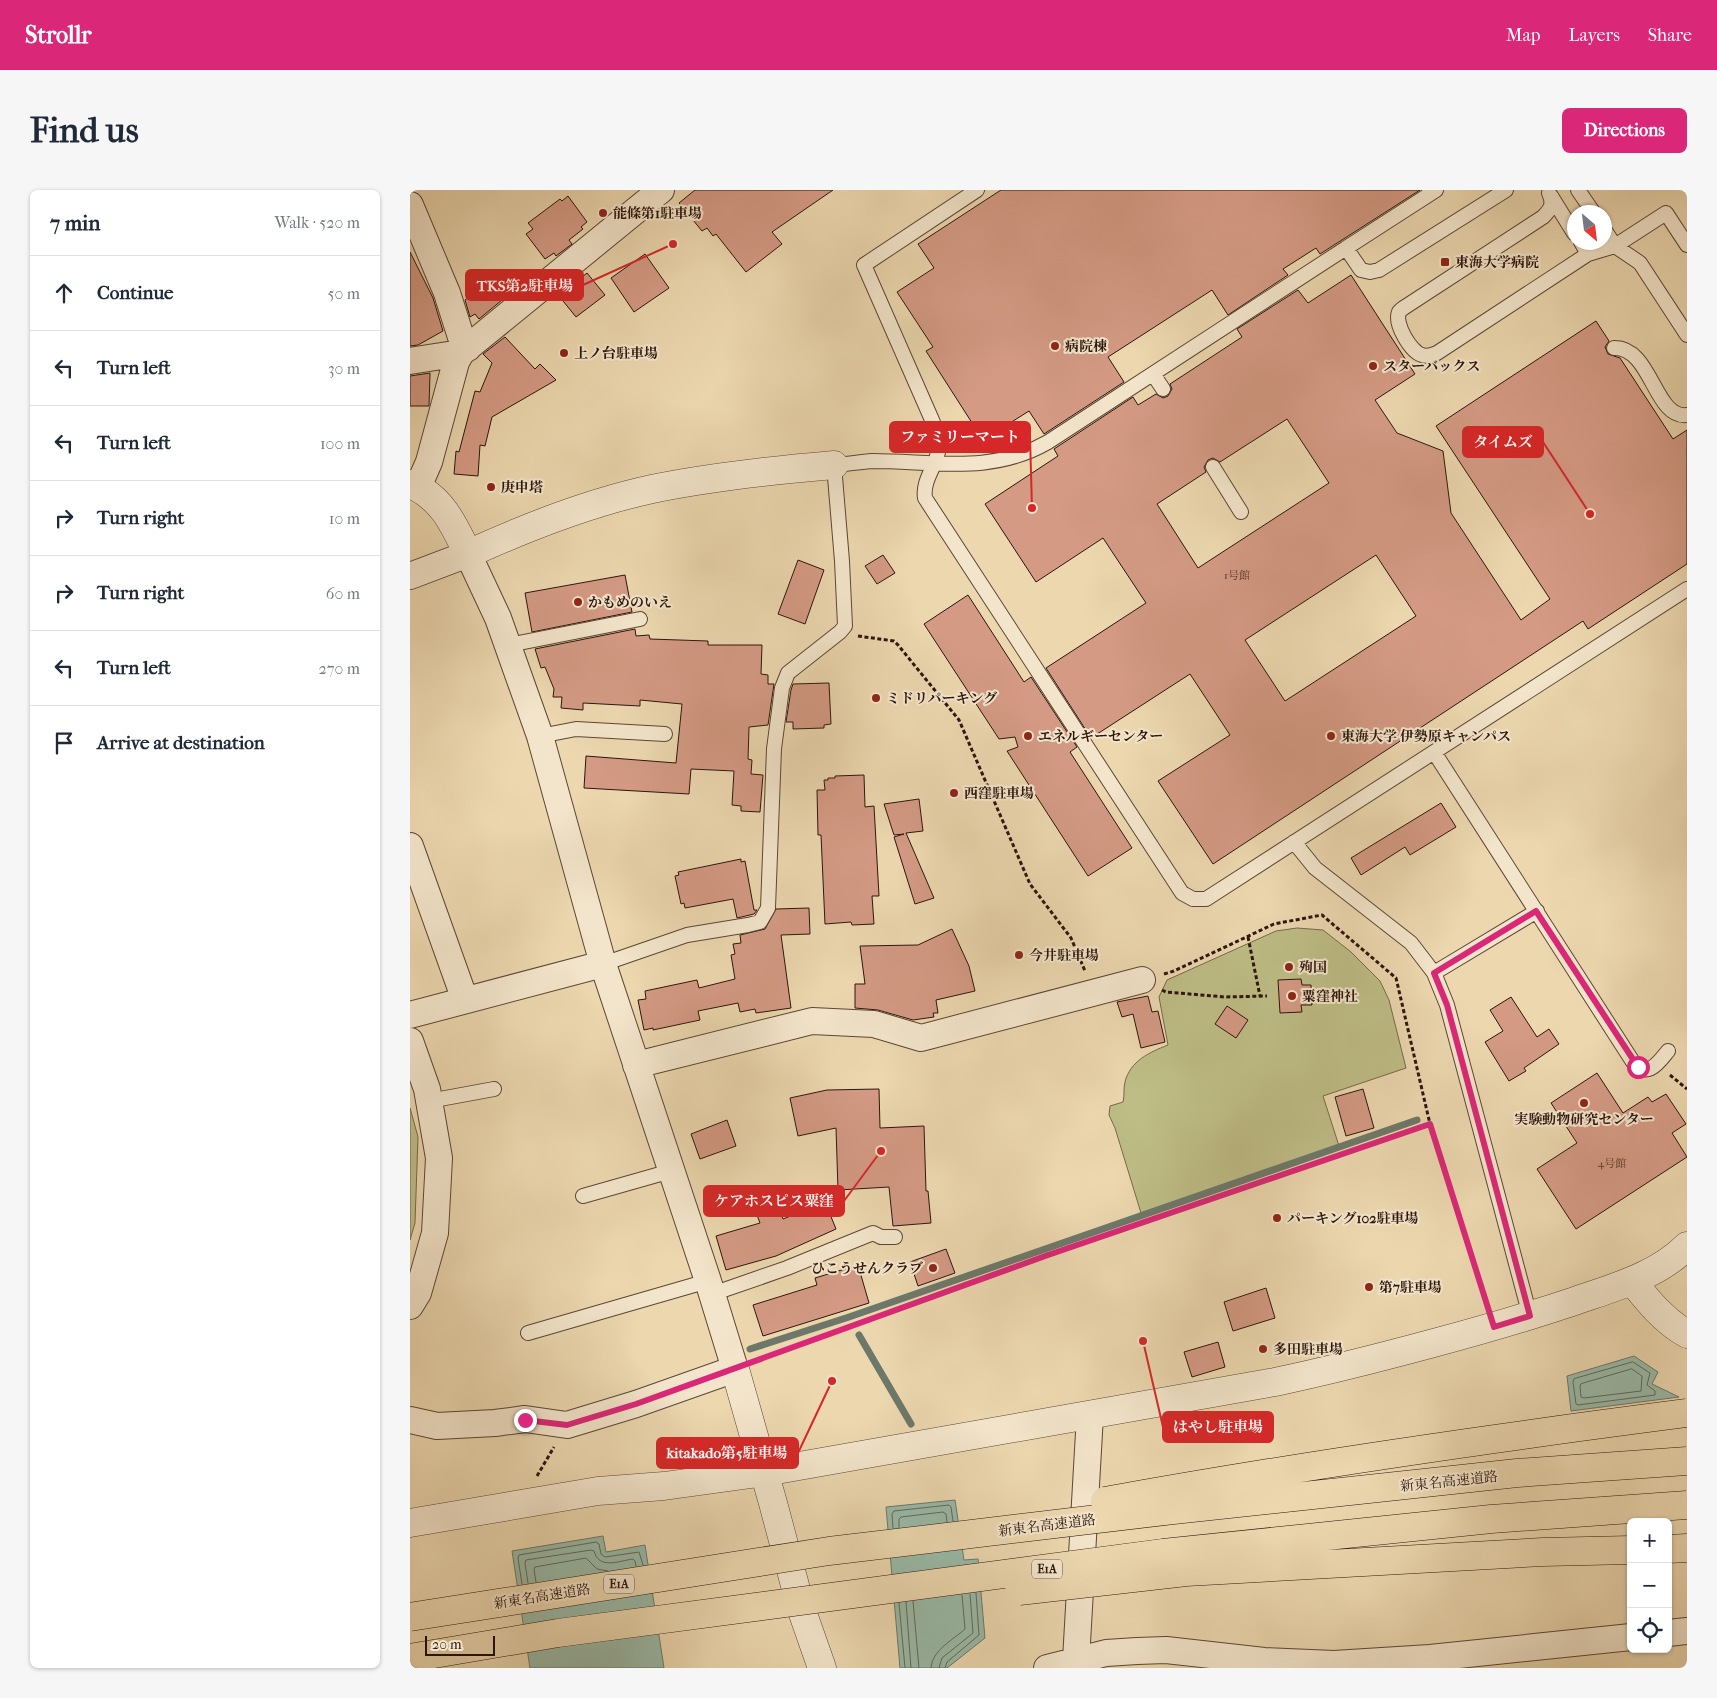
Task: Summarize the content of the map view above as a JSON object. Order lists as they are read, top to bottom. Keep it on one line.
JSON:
{"streets":{"highway":["新東名高速道路","E1A"]},"places":{"other":["能條第1駐車場","TKS第2駐車場","病院棟","上ノ台駐車場","スターバックス","庚申塔","ファミリーマート","タイムズ","かもめのいえ","ミドリパーキング","エネルギーセンター","東海大学 伊勢原キャンパス","西窪駐車場","今井駐車場","殉国","粟窪神社","実験動物研究センター","ケアホスピス粟窪","パーキング102駐車場","ひこうせんクラブ","第7駐車場","はやし駐車場","多田駐車場","kitakado第5駐車場"],"transit":["東海大学病院"]},"house_numbers":["1号館","4号館"],"scale_bar":"20 m","north":"bottom right","page":{"header":"Strollr","nav":["Map","Layers","Share"],"buttons":"Directions","title":"Find us","heading":["7 min","Walk · 520 m"],"list":[["Continue","50 m"],["Turn left","30 m"],["Turn left","100 m"],["Turn right","10 m"],["Turn right","60 m"],["Turn left","270 m"],"Arrive at destination"],"map_buttons":["+","−"],"scale":"20 m"}}
